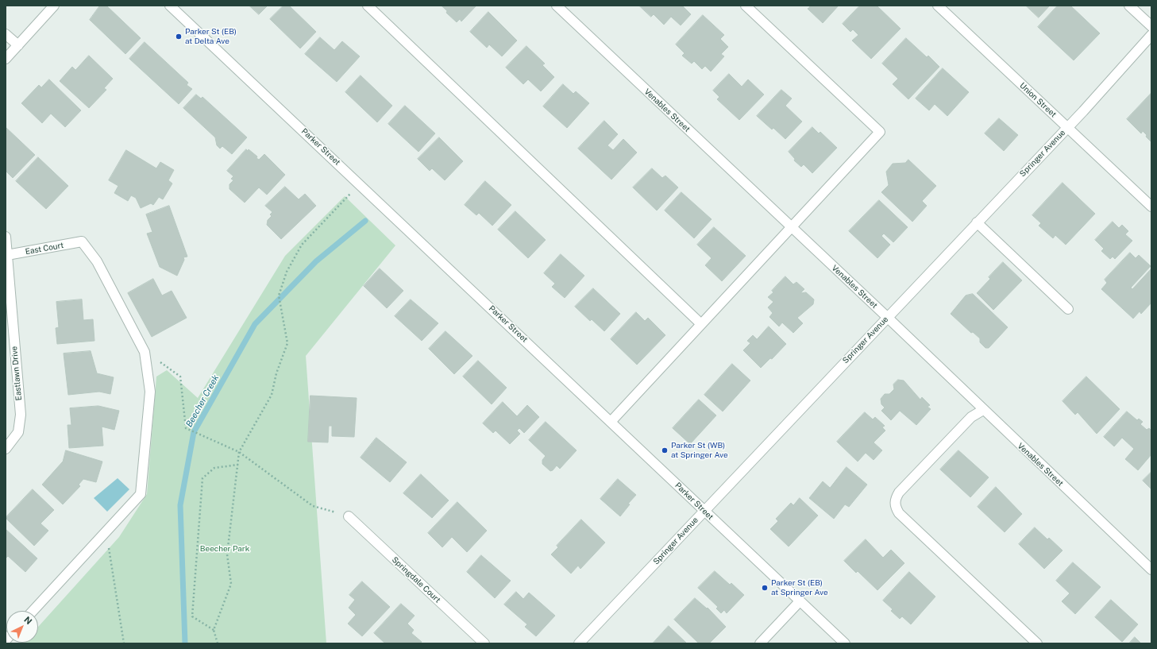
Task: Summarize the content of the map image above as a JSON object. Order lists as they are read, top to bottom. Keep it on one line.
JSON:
{"streets":{"street":["Union Street","Venables Street","Parker Street","Springer Avenue","East Court","Eastlawn Drive","Springdale Court"]},"crossings":[["Union Street","Springer Avenue"],["Venables Street","Springer Avenue"],["Parker Street","Springer Avenue"],["East Court","Eastlawn Drive"]],"water":["Beecher Creek"],"parks":["Beecher Park"],"places":["Parker St (EB) at Delta Ave","Parker St (WB) at Springer Ave","Parker St (EB) at Springer Ave"],"north":"top right"}
